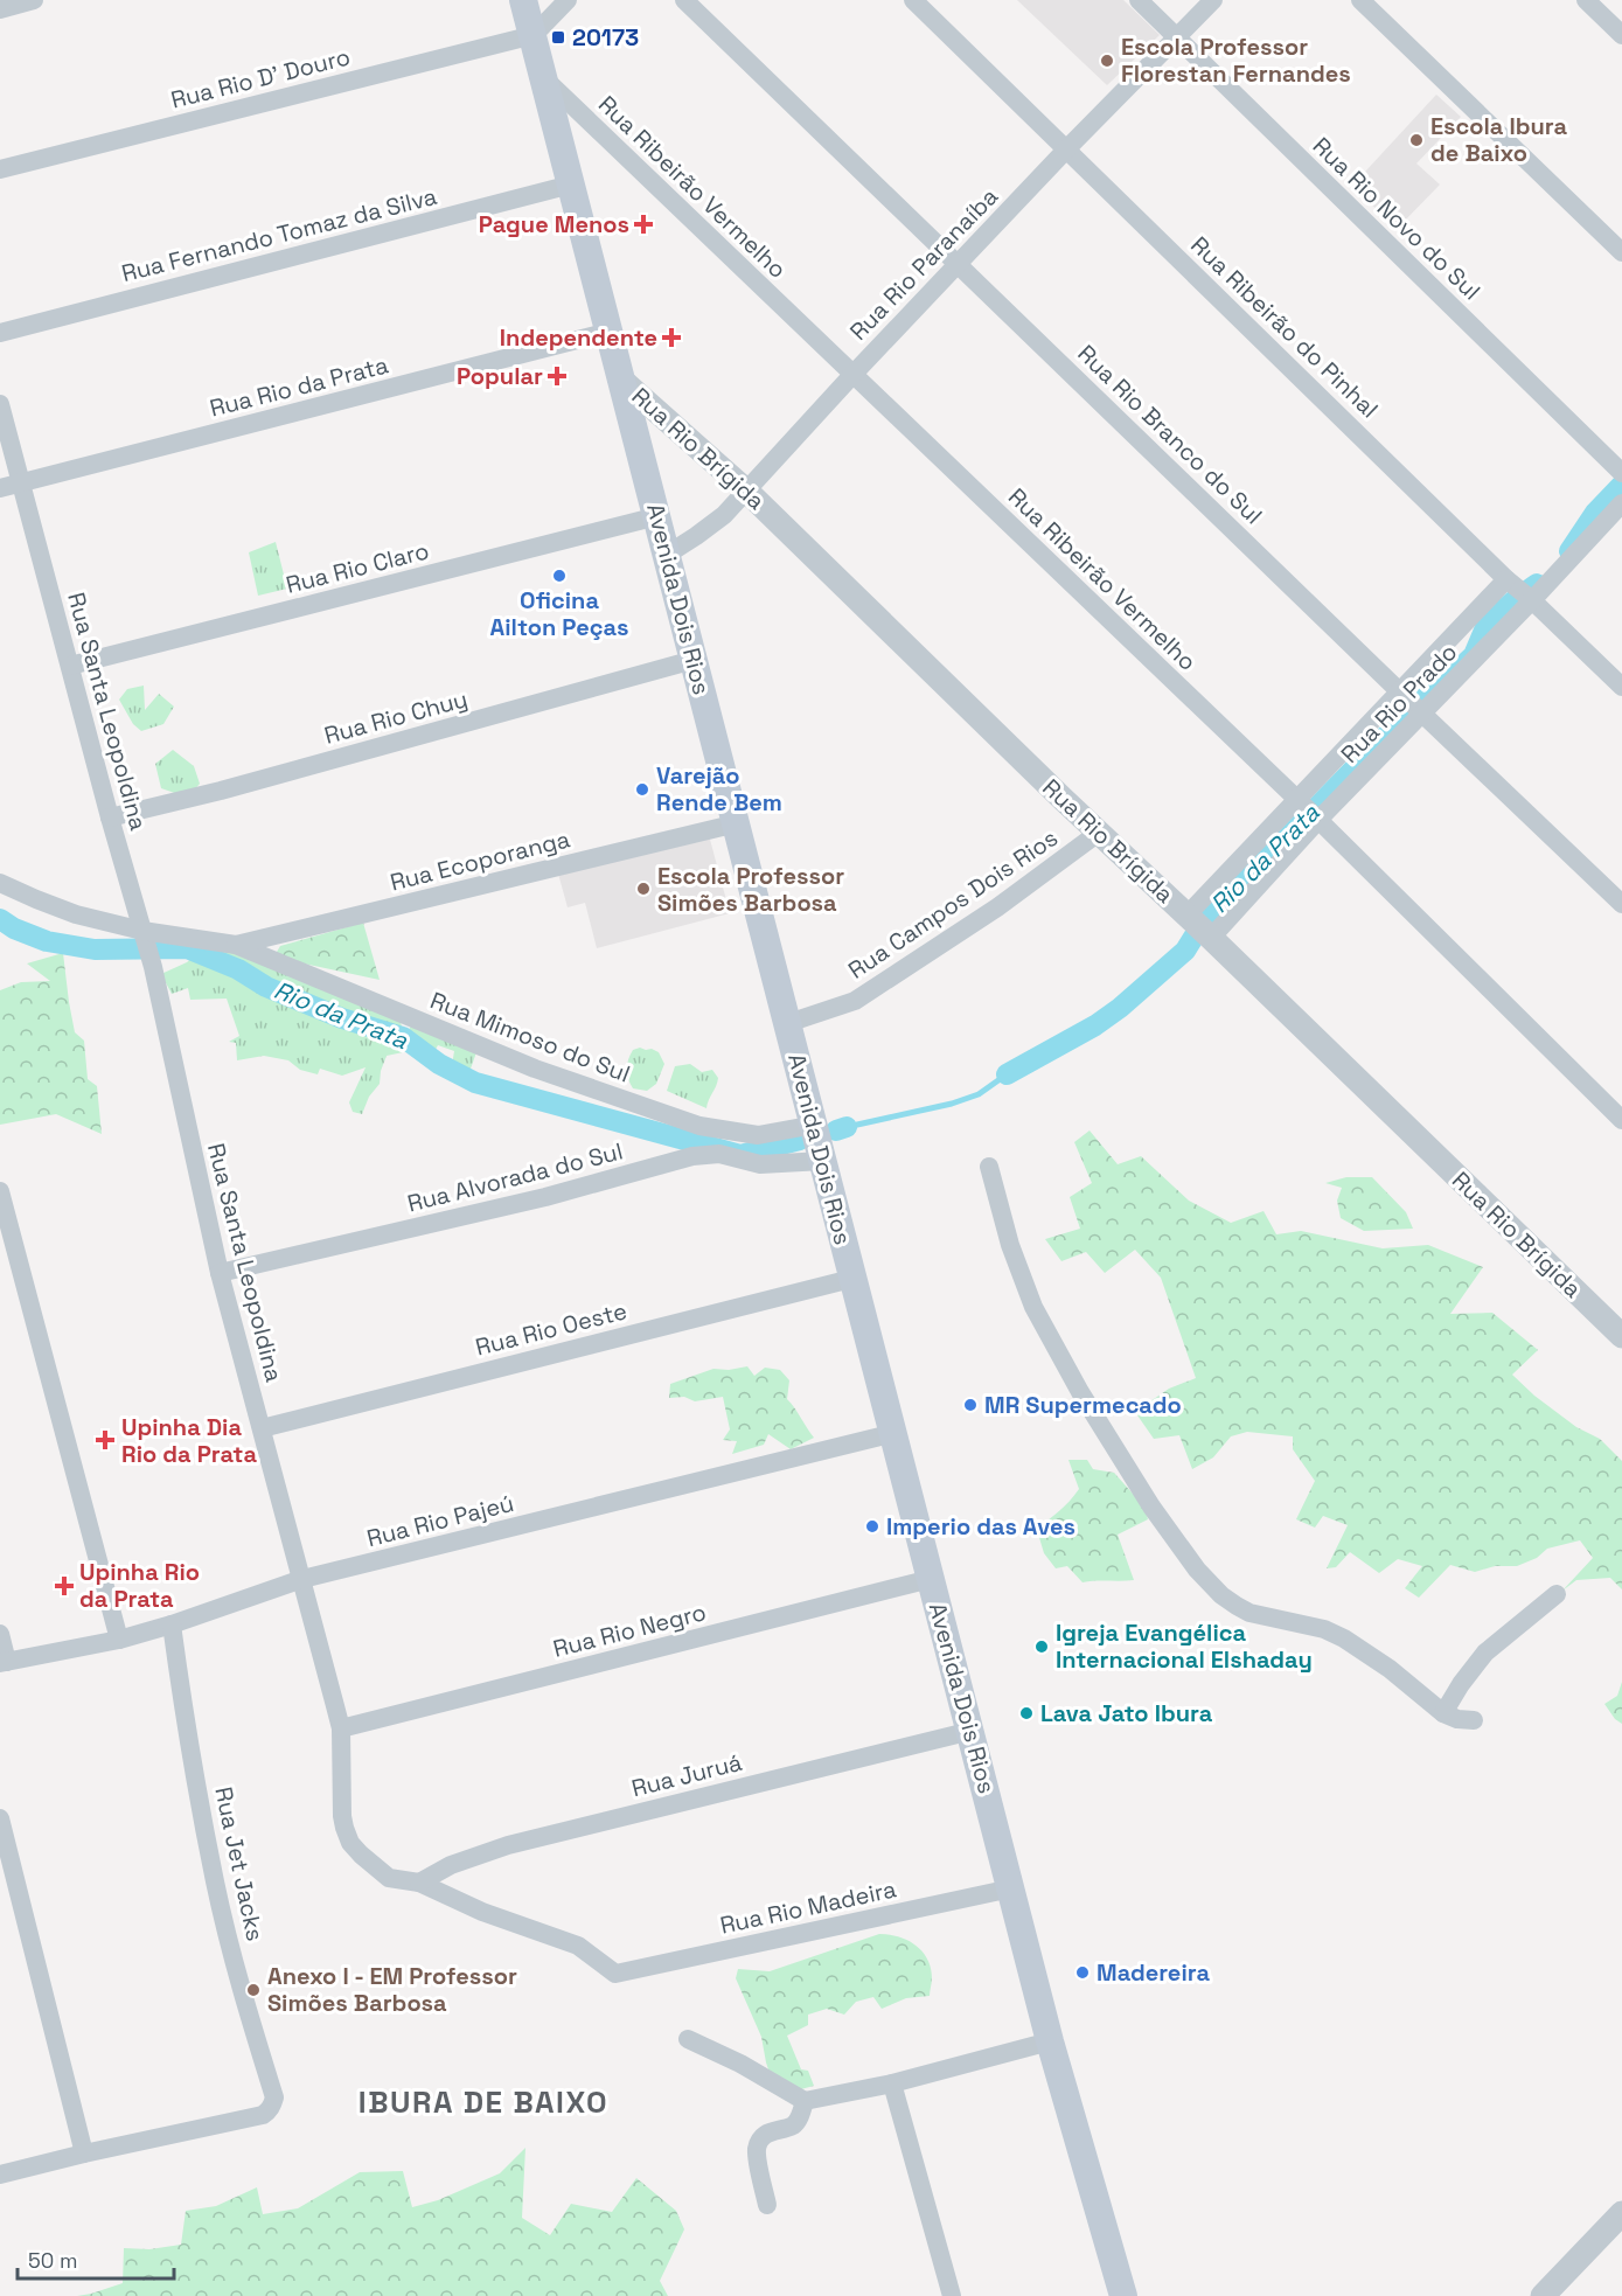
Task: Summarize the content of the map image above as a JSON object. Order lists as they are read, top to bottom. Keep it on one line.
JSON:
{"streets":{"main road":["Avenida Dois Rios"],"street":["Rua Rio D' Douro","Rua Ribeirão Vermelho","Rua Rio Novo do Sul","Rua Fernando Tomaz da Silva","Rua Rio Paranaíba","Rua Ribeirão do Pinhal","Rua Rio da Prata","Rua Rio Branco do Sul","Rua Rio Brígida","Rua Rio Claro","Rua Rio Prado","Rua Santa Leopoldina","Rua Rio Chuy","Rua Ecoporanga","Rua Campos Dois Rios","Rua Mimoso do Sul","Rua Alvorada do Sul","Rua Rio Oeste","Rua Rio Pajeú","Rua Rio Negro","Rua Juruá","Rua Jet Jacks","Rua Rio Madeira"]},"crossings":[["Rua Rio D' Douro","Avenida Dois Rios"],["Rua Ribeirão Vermelho","Rua Rio Paranaíba"],["Rua Ribeirão Vermelho","Avenida Dois Rios"],["Rua Ribeirão Vermelho","Rua Rio Prado"],["Rua Rio Novo do Sul","Rua Rio Paranaíba"],["Rua Fernando Tomaz da Silva","Avenida Dois Rios"],["Rua Rio Paranaíba","Rua Ribeirão do Pinhal"],["Rua Rio Paranaíba","Rua Rio Branco do Sul"],["Rua Rio Paranaíba","Rua Rio Brígida"],["Rua Rio Paranaíba","Avenida Dois Rios"],["Rua Ribeirão do Pinhal","Rua Rio Prado"],["Rua Rio da Prata","Avenida Dois Rios"],["Rua Rio da Prata","Rua Santa Leopoldina"],["Rua Rio Branco do Sul","Rua Rio Prado"],["Rua Rio Brígida","Avenida Dois Rios"],["Rua Rio Brígida","Rua Rio Prado"],["Rua Rio Brígida","Rua Campos Dois Rios"],["Rua Rio Claro","Avenida Dois Rios"],["Rua Rio Claro","Rua Santa Leopoldina"],["Avenida Dois Rios","Rua Rio Chuy"],["Avenida Dois Rios","Rua Ecoporanga"],["Avenida Dois Rios","Rua Campos Dois Rios"],["Avenida Dois Rios","Rua Mimoso do Sul"],["Avenida Dois Rios","Rua Alvorada do Sul"],["Avenida Dois Rios","Rua Rio Oeste"],["Avenida Dois Rios","Rua Rio Pajeú"],["Avenida Dois Rios","Rua Rio Negro"],["Avenida Dois Rios","Rua Juruá"],["Avenida Dois Rios","Rua Rio Madeira"],["Rua Santa Leopoldina","Rua Rio Chuy"],["Rua Santa Leopoldina","Rua Alvorada do Sul"],["Rua Santa Leopoldina","Rua Rio Oeste"],["Rua Santa Leopoldina","Rua Rio Pajeú"],["Rua Santa Leopoldina","Rua Rio Negro"],["Rua Santa Leopoldina","Rua Juruá"],["Rua Santa Leopoldina","Rua Rio Madeira"],["Rua Ecoporanga","Rua Mimoso do Sul"],["Rua Rio Pajeú","Rua Jet Jacks"]],"districts":["IBURA DE BAIXO"],"water":["Rio da Prata"],"places":{"transit":["20173"],"other":["Escola Professor Florestan Fernandes","Escola Ibura de Baixo","Oficina Ailton Peças","Varejão Rende Bem","Escola Professor Simões Barbosa","MR Supermecado","Imperio das Aves","Igreja Evangélica Internacional Elshaday","Lava Jato Ibura","Madereira","Anexo I - EM Professor Simões Barbosa"],"health":["Pague Menos","Independente","Popular","Upinha Dia Rio da Prata","Upinha Rio da Prata"]},"scale_bar":"50 m"}
